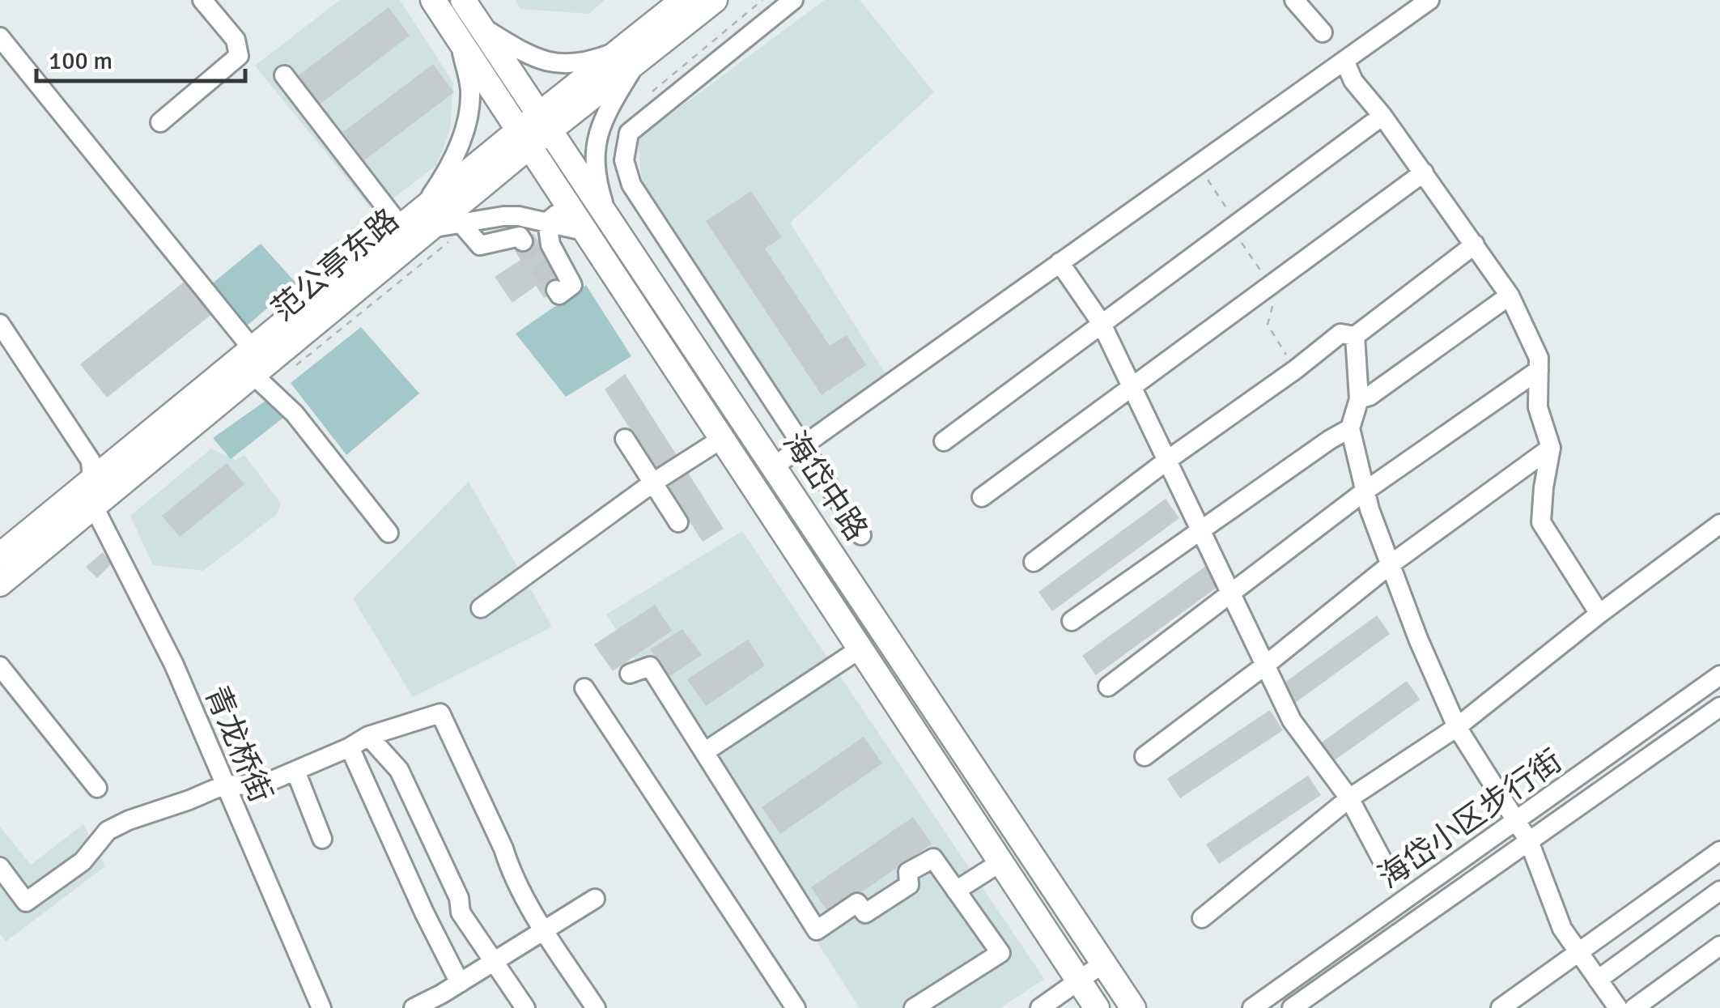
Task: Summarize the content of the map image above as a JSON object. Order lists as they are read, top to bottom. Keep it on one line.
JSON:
{"streets":{"main road":["范公亭东路","海岱中路"],"street":["青龙桥街","海岱小区步行街"]},"crossings":[["范公亭东路","海岱中路"],["范公亭东路","青龙桥街"]],"scale_bar":"100 m"}
